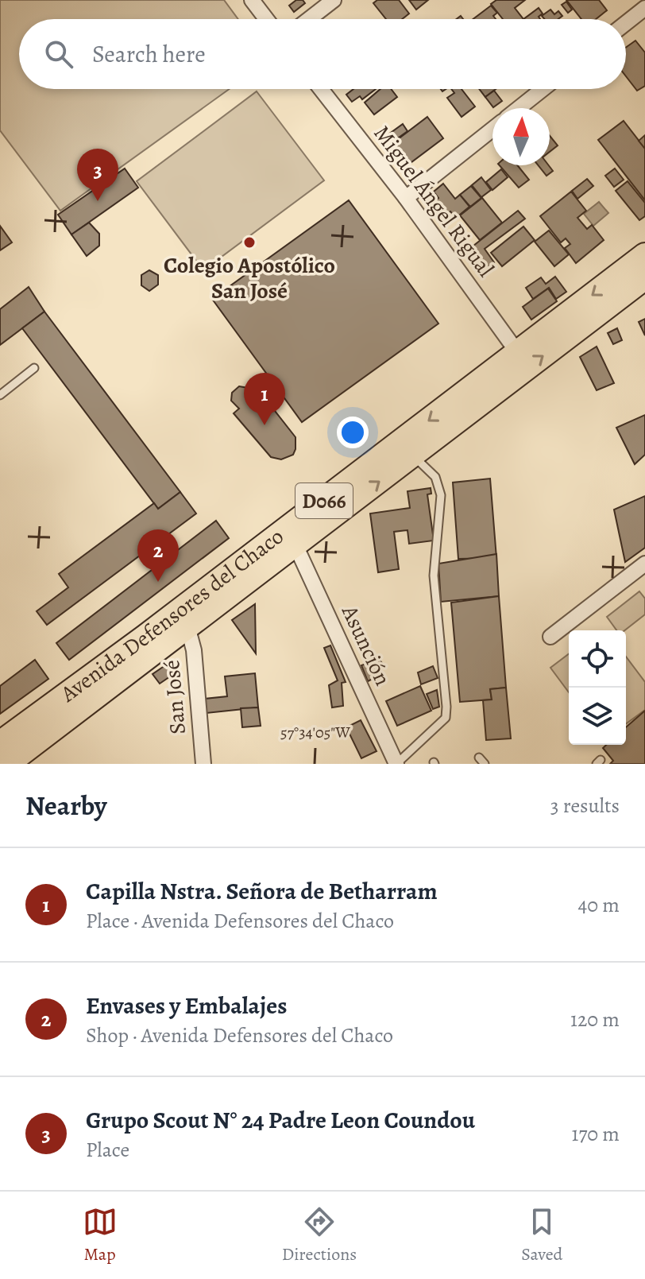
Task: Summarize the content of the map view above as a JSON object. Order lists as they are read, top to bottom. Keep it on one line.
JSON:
{"streets":{"highway":["D066","Avenida Defensores del Chaco"],"street":["Miguel Ángel Rigual","Asunción","San José"]},"crossings":[["Miguel Ángel Rigual","Avenida Defensores del Chaco"],["Avenida Defensores del Chaco","Asunción"],["Avenida Defensores del Chaco","San José"]],"places":["Colegio Apostólico San José"],"north":"top","page":{"search":"Search here","pins":["3","1","2"],"heading":["Nearby","3 results"],"list":[{"mark":"1","name":"Capilla Nstra. Señora de Betharram","note":"Place · Avenida Defensores del Chaco","value":"40 m"},{"mark":"2","name":"Envases y Embalajes","note":"Shop · Avenida Defensores del Chaco","value":"120 m"},{"mark":"3","name":"Grupo Scout N° 24 Padre Leon Coundou","note":"Place","value":"170 m"}],"nav":["Map","Directions","Saved"]},"coordinates":["57°34'05\"W"]}
